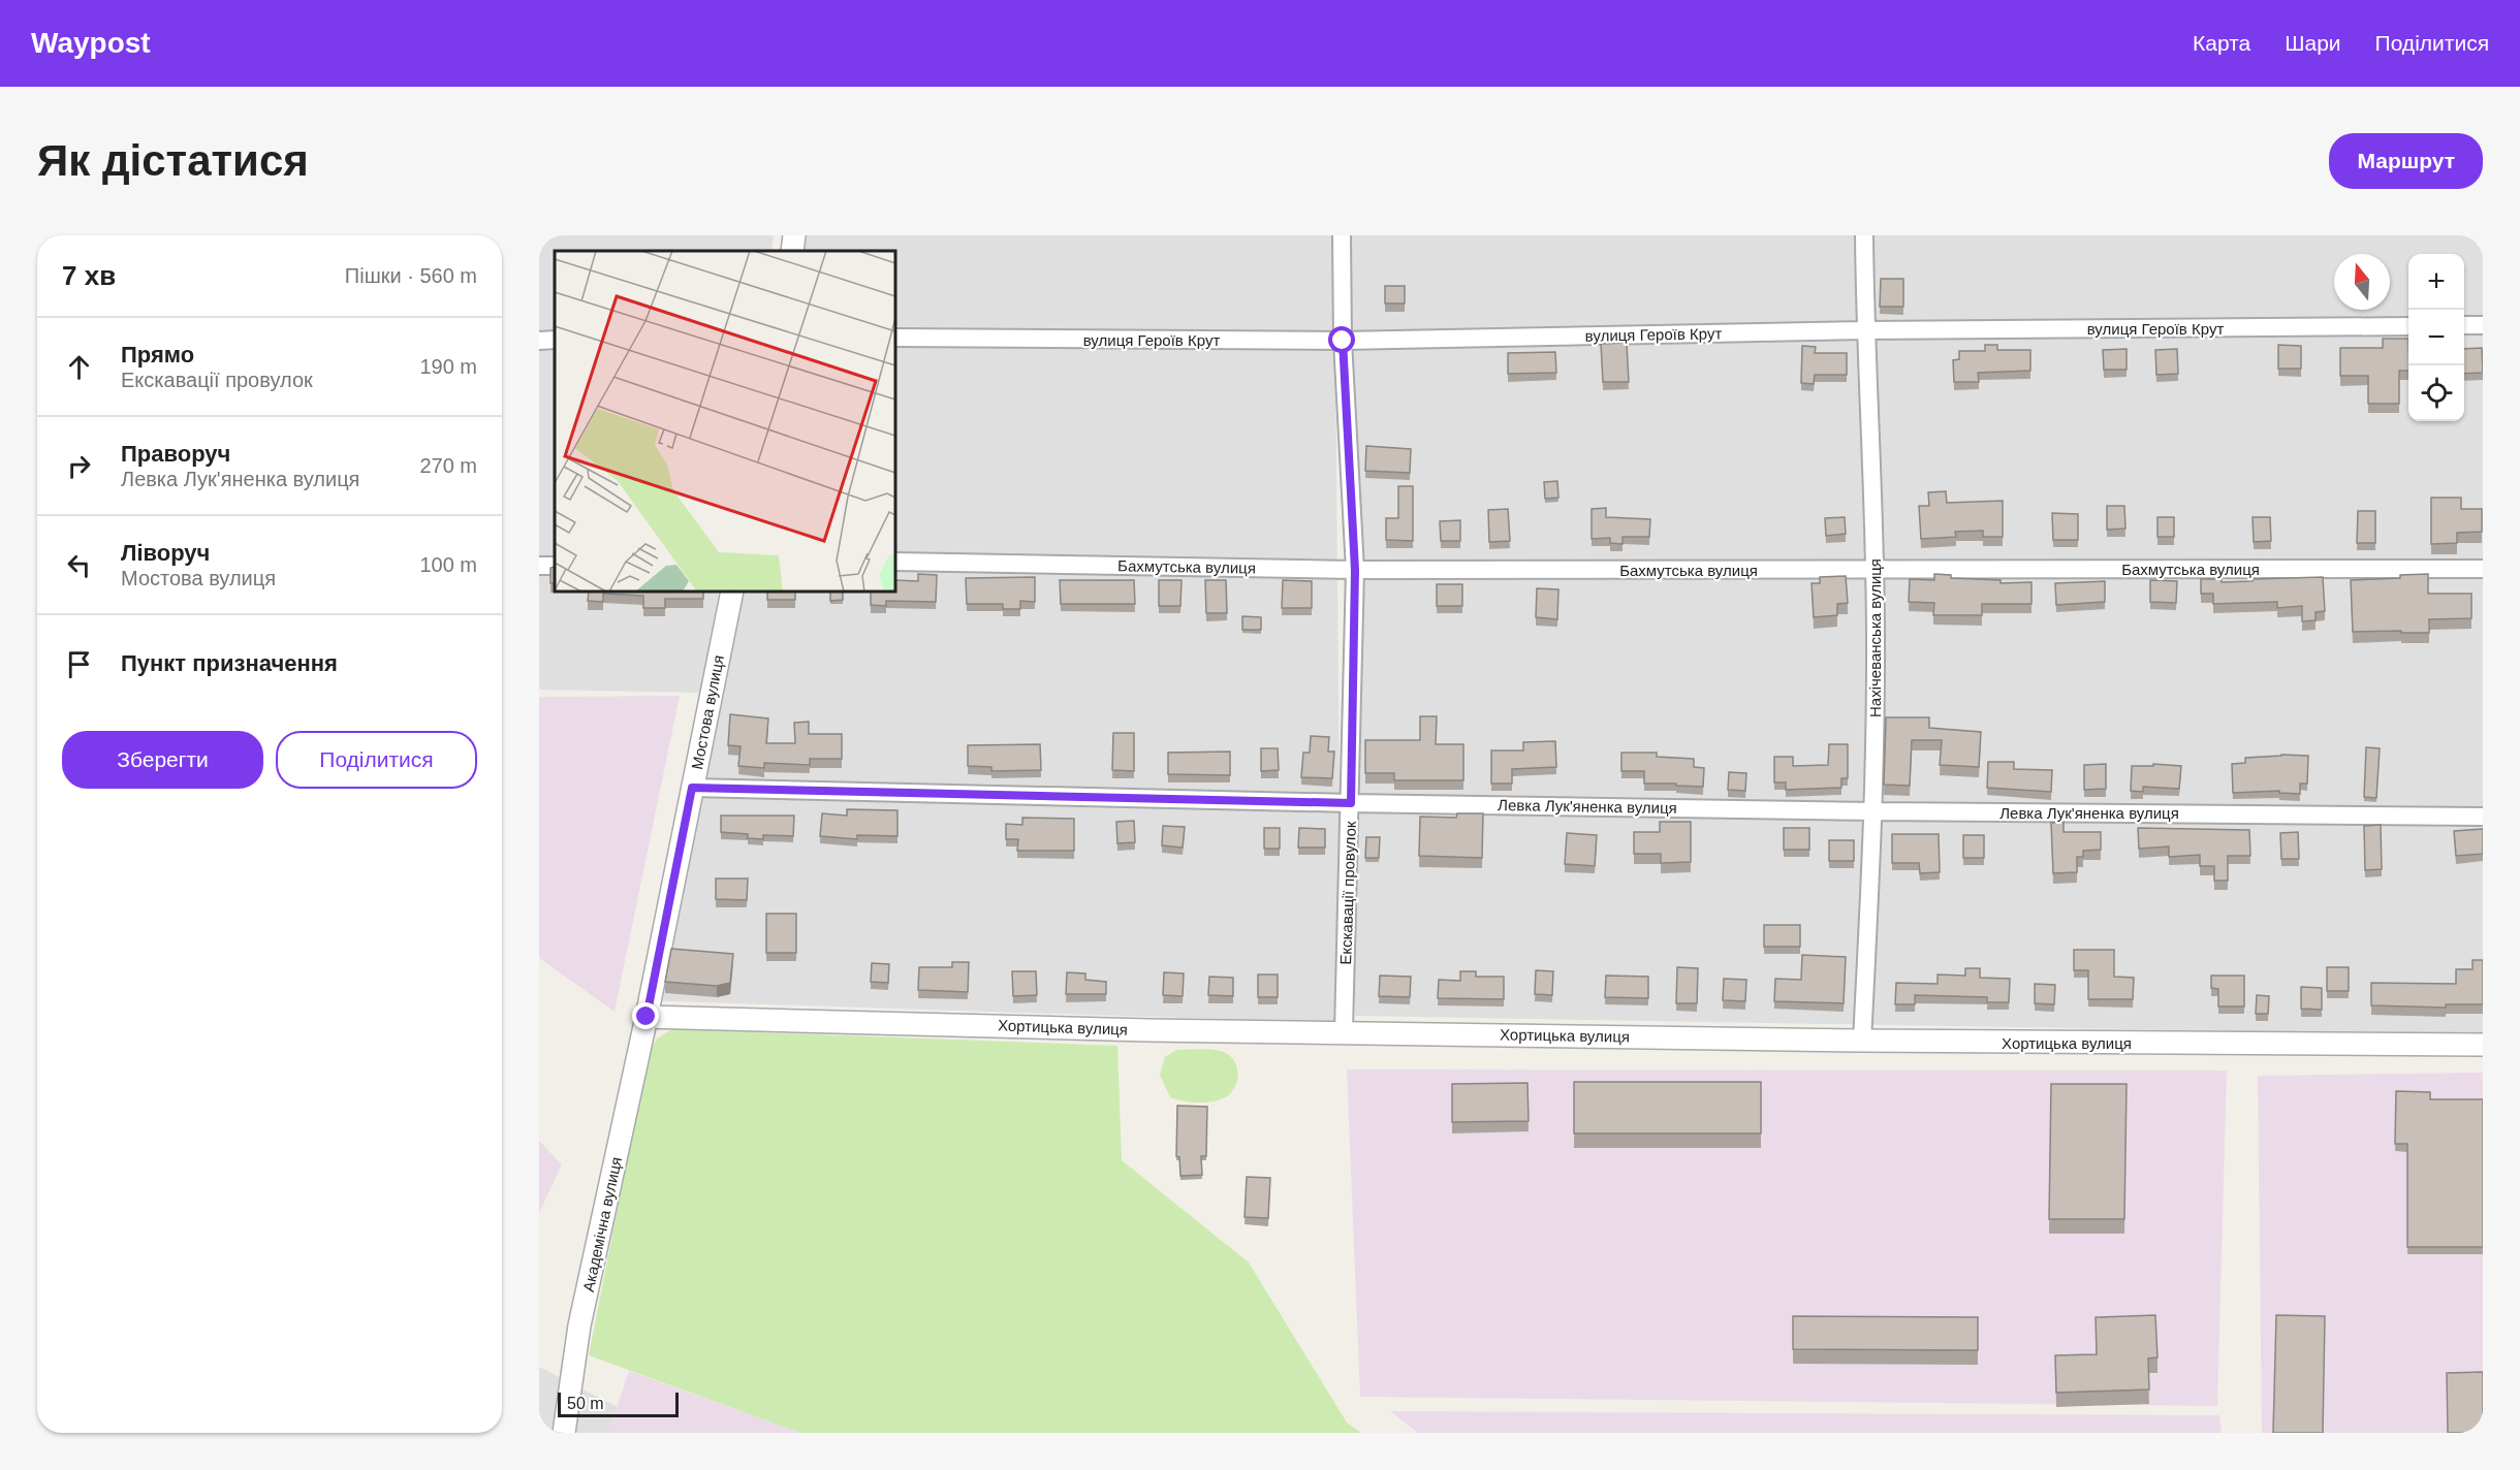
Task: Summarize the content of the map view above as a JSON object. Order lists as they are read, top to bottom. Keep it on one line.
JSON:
{"streets":{"street":["вулиця Героїв Крут","Бахмутська вулиця","Нахічеванська вулиця","Мостова вулиця","Левка Лук'яненка вулиця","Екскавації провулок","Хортицька вулиця","Академічна вулиця"]},"crossings":[["вулиця Героїв Крут","Нахічеванська вулиця"],["вулиця Героїв Крут","Екскавації провулок"],["Бахмутська вулиця","Нахічеванська вулиця"],["Бахмутська вулиця","Екскавації провулок"],["Нахічеванська вулиця","Левка Лук'яненка вулиця"],["Нахічеванська вулиця","Хортицька вулиця"],["Мостова вулиця","Левка Лук'яненка вулиця"],["Мостова вулиця","Хортицька вулиця"],["Мостова вулиця","Академічна вулиця"],["Левка Лук'яненка вулиця","Екскавації провулок"],["Екскавації провулок","Хортицька вулиця"],["Хортицька вулиця","Академічна вулиця"]],"scale_bar":"50 m","north":"top","page":{"header":"Waypost","nav":["Карта","Шари","Поділитися"],"buttons":["Маршрут",["Зберегти","Поділитися"]],"title":"Як дістатися","heading":["7 хв","Пішки · 560 m"],"map_buttons":["+","−"],"list":[["Прямо","Екскавації провулок","190 m"],["Праворуч","Левка Лук'яненка вулиця","270 m"],["Ліворуч","Мостова вулиця","100 m"],"Пункт призначення"],"scale":"50 m"}}
